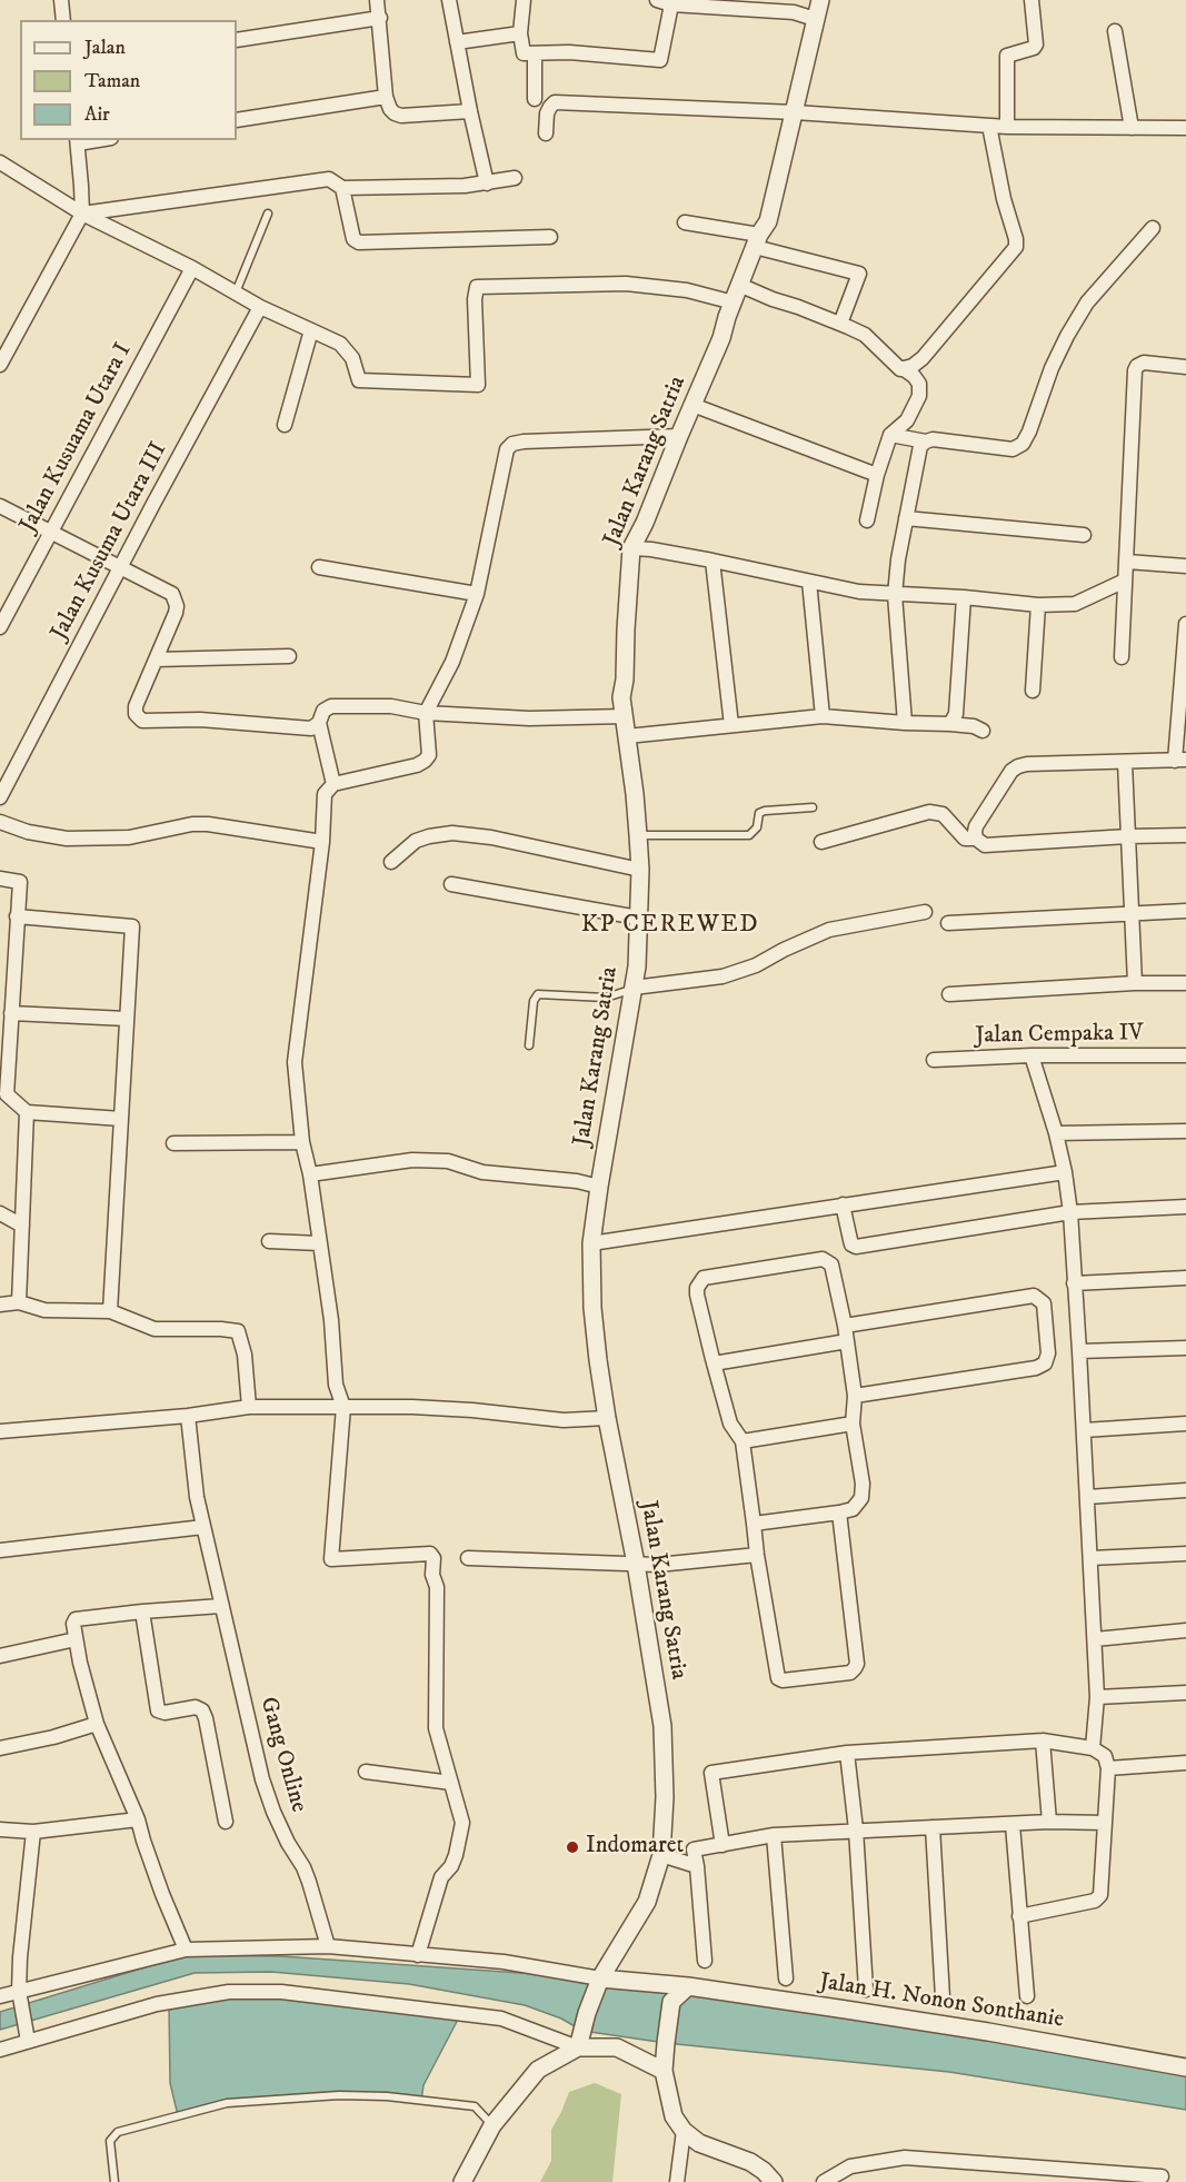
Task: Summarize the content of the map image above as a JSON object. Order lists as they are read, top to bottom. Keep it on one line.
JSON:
{"streets":{"street":["Jalan Kusuama Utara I","Jalan Karang Satria","Jalan Kusuma Utara III","Jalan Cempaka IV","Gang Online","Jalan H. Nonon Sonthanie"]},"crossings":[["Jalan Karang Satria","Jalan H. Nonon Sonthanie"]],"districts":["KP CEREWED"],"places":["Indomaret"],"legend":["Jalan","Taman","Air"]}
